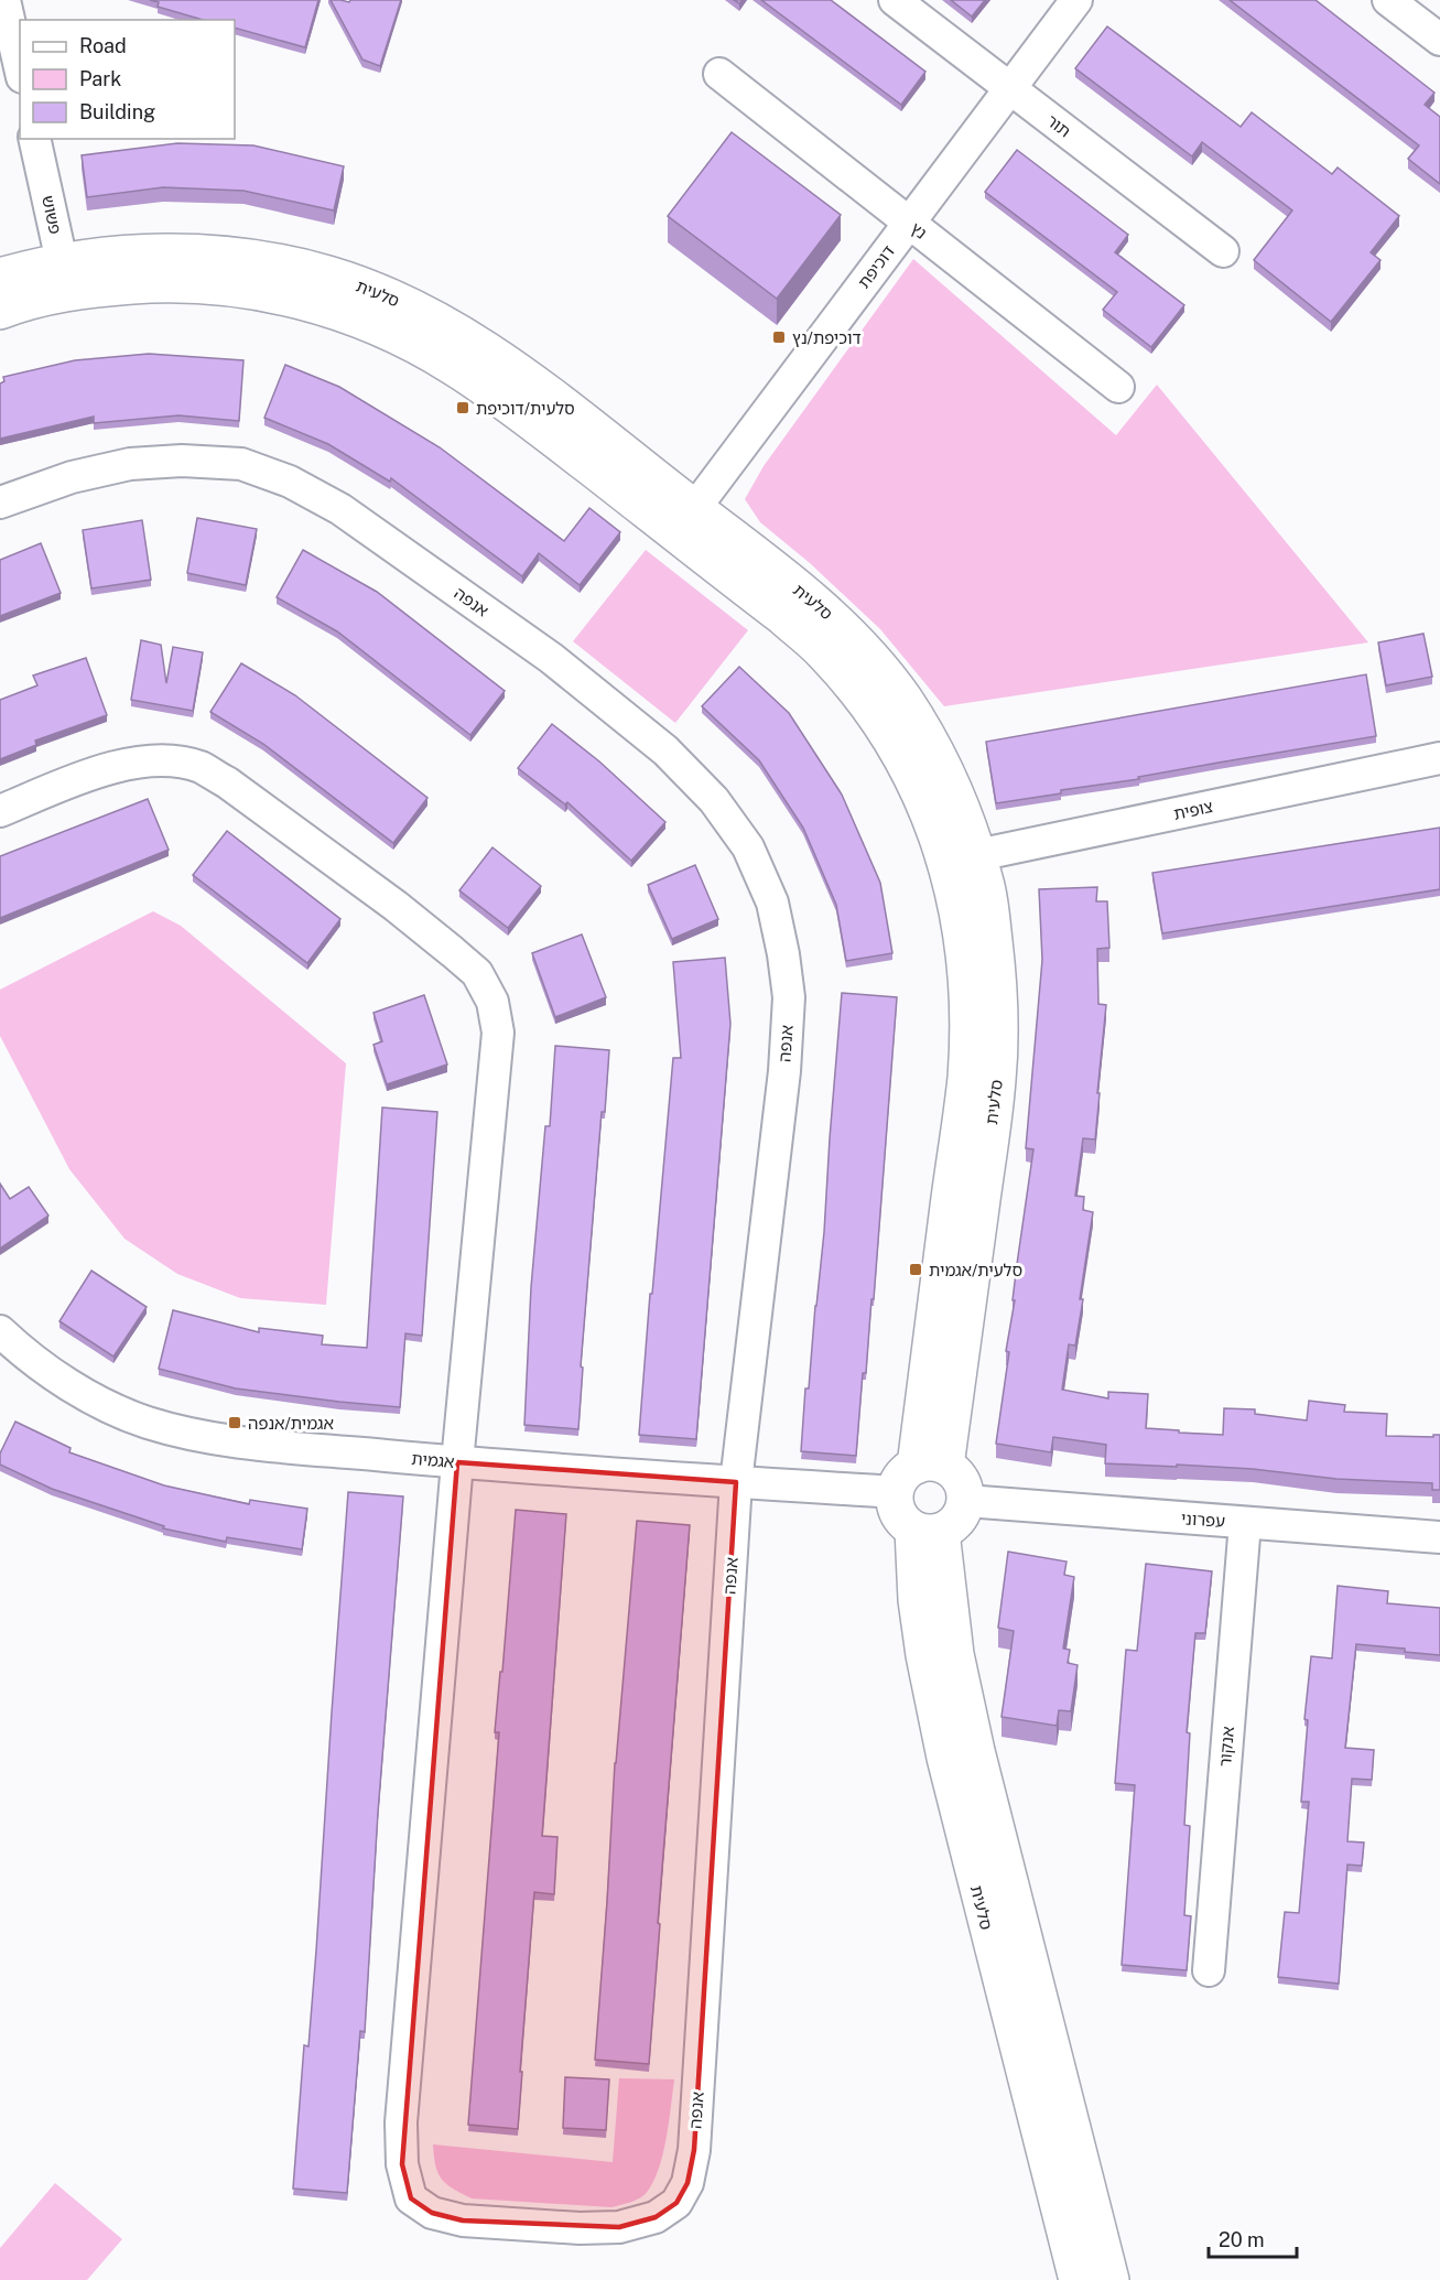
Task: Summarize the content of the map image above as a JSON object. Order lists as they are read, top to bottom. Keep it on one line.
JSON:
{"streets":{"street":["תור","פשוש","נץ","דוכיפת","סלעית","אנפה","צופית","אגמית","עפרוני","אנקור"]},"crossings":[["תור","דוכיפת"],["פשוש","סלעית"],["נץ","דוכיפת"],["דוכיפת","סלעית"],["סלעית","צופית"],["סלעית","אגמית"],["סלעית","עפרוני"],["אנפה","אגמית"],["אגמית","עפרוני"],["עפרוני","אנקור"]],"places":{"transit":["דוכיפת/נץ","סלעית/דוכיפת","סלעית/אגמית","אגמית/אנפה"]},"legend":["Road","Park","Building"],"scale_bar":"20 m"}
